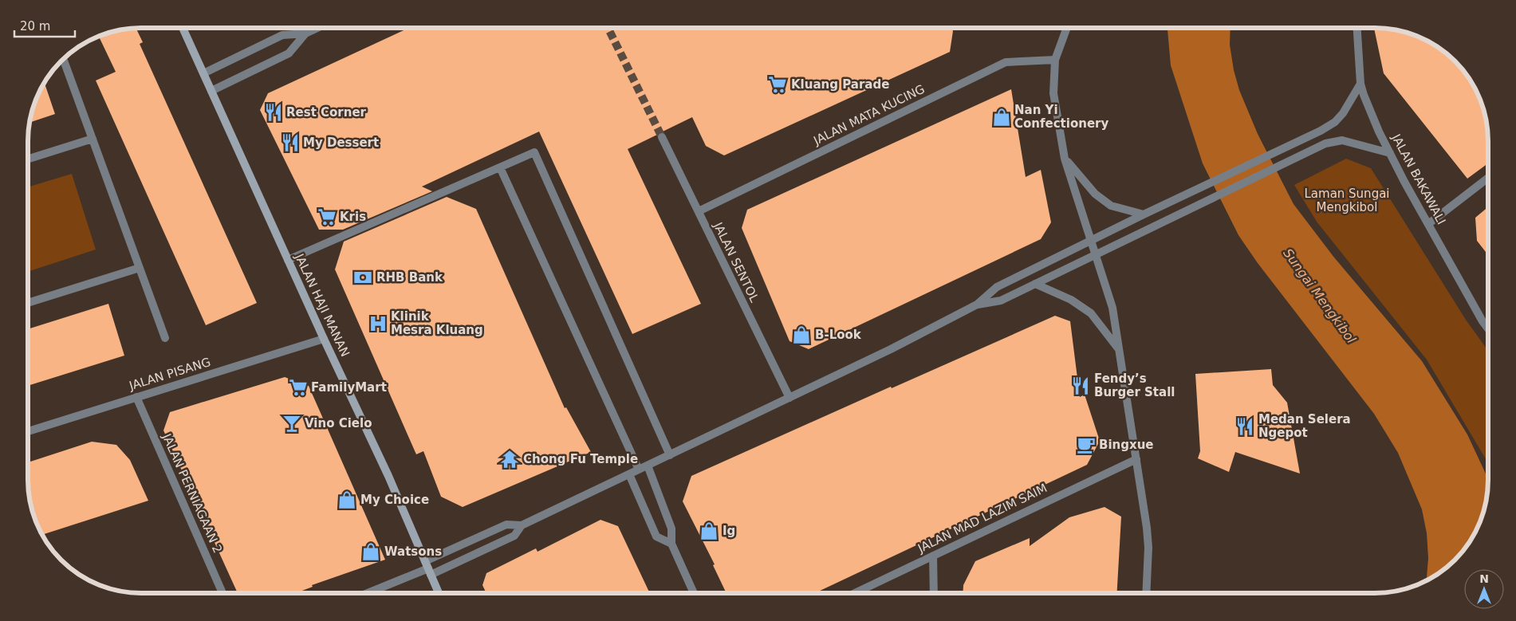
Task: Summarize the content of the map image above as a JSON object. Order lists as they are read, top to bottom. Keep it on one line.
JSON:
{"streets":{"street":["JALAN MATA KUCING","JALAN BAKAWALI","JALAN SENTOL","JALAN HAJI MANAN","JALAN PISANG","JALAN PERNIAGAAN 2","JALAN MAD LAZIM SAIM"]},"crossings":[["JALAN MATA KUCING","JALAN SENTOL"],["JALAN HAJI MANAN","JALAN PISANG"],["JALAN PISANG","JALAN PERNIAGAAN 2"]],"water":["Sungai Mengkibol"],"parks":["Laman Sungai Mengkibol"],"places":{"supermarket":["Kluang Parade","Kris","FamilyMart"],"restaurant":["Rest Corner","My Dessert","Fendy’s Burger Stall","Medan Selera Ngepot"],"shop":["Nan Yi Confectionery","B-Look","My Choice","Ig","Watsons"],"bank":["RHB Bank"],"hospital":["Klinik Mesra Kluang"],"bar":["Vino Cielo"],"cafe":["Bingxue"],"temple":["Chong Fu Temple"]},"scale_bar":"20 m","north":"top"}
